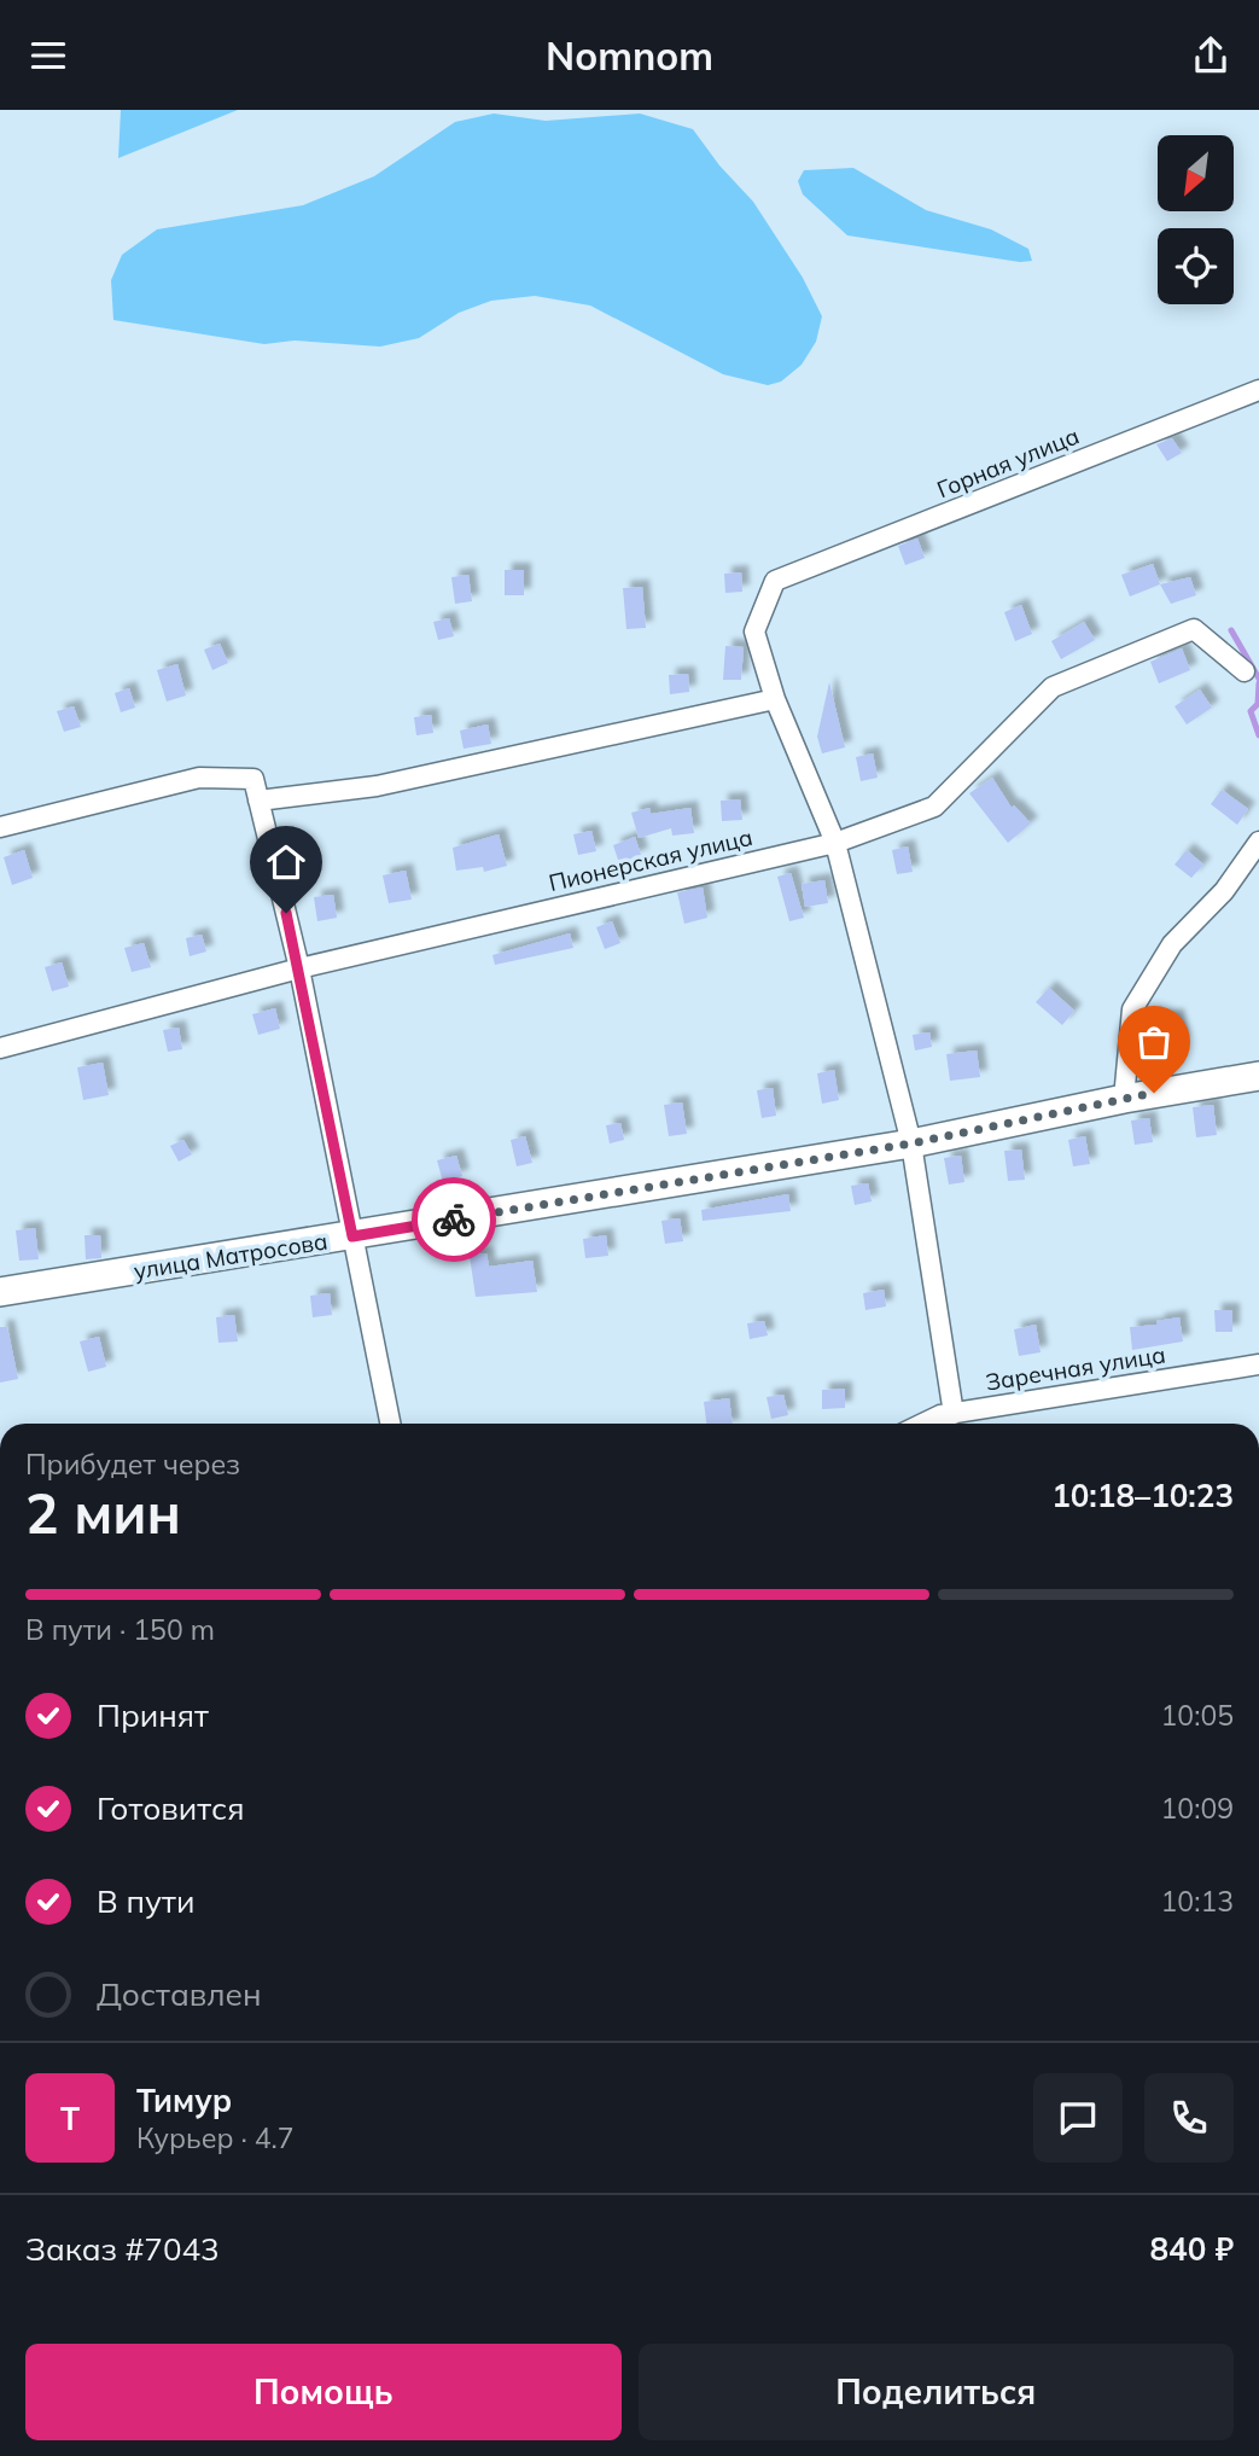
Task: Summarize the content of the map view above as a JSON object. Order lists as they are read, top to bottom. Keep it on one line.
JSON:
{"streets":{"main road":["улица Матросова"],"street":["Горная улица","Пионерская улица","Заречная улица"]},"north":"bottom left","page":{"header":"Nomnom","heading":["2 мин","Прибудет через","10:18–10:23"],"panel":["Тимур","Курьер · 4.7","Заказ #7043","840 ₽"],"bar":"В пути · 150 m","list":[["Принят","10:05"],["Готовится","10:09"],["В пути","10:13"],"Доставлен"],"round":"Т","buttons":["Помощь","Поделиться"]}}
